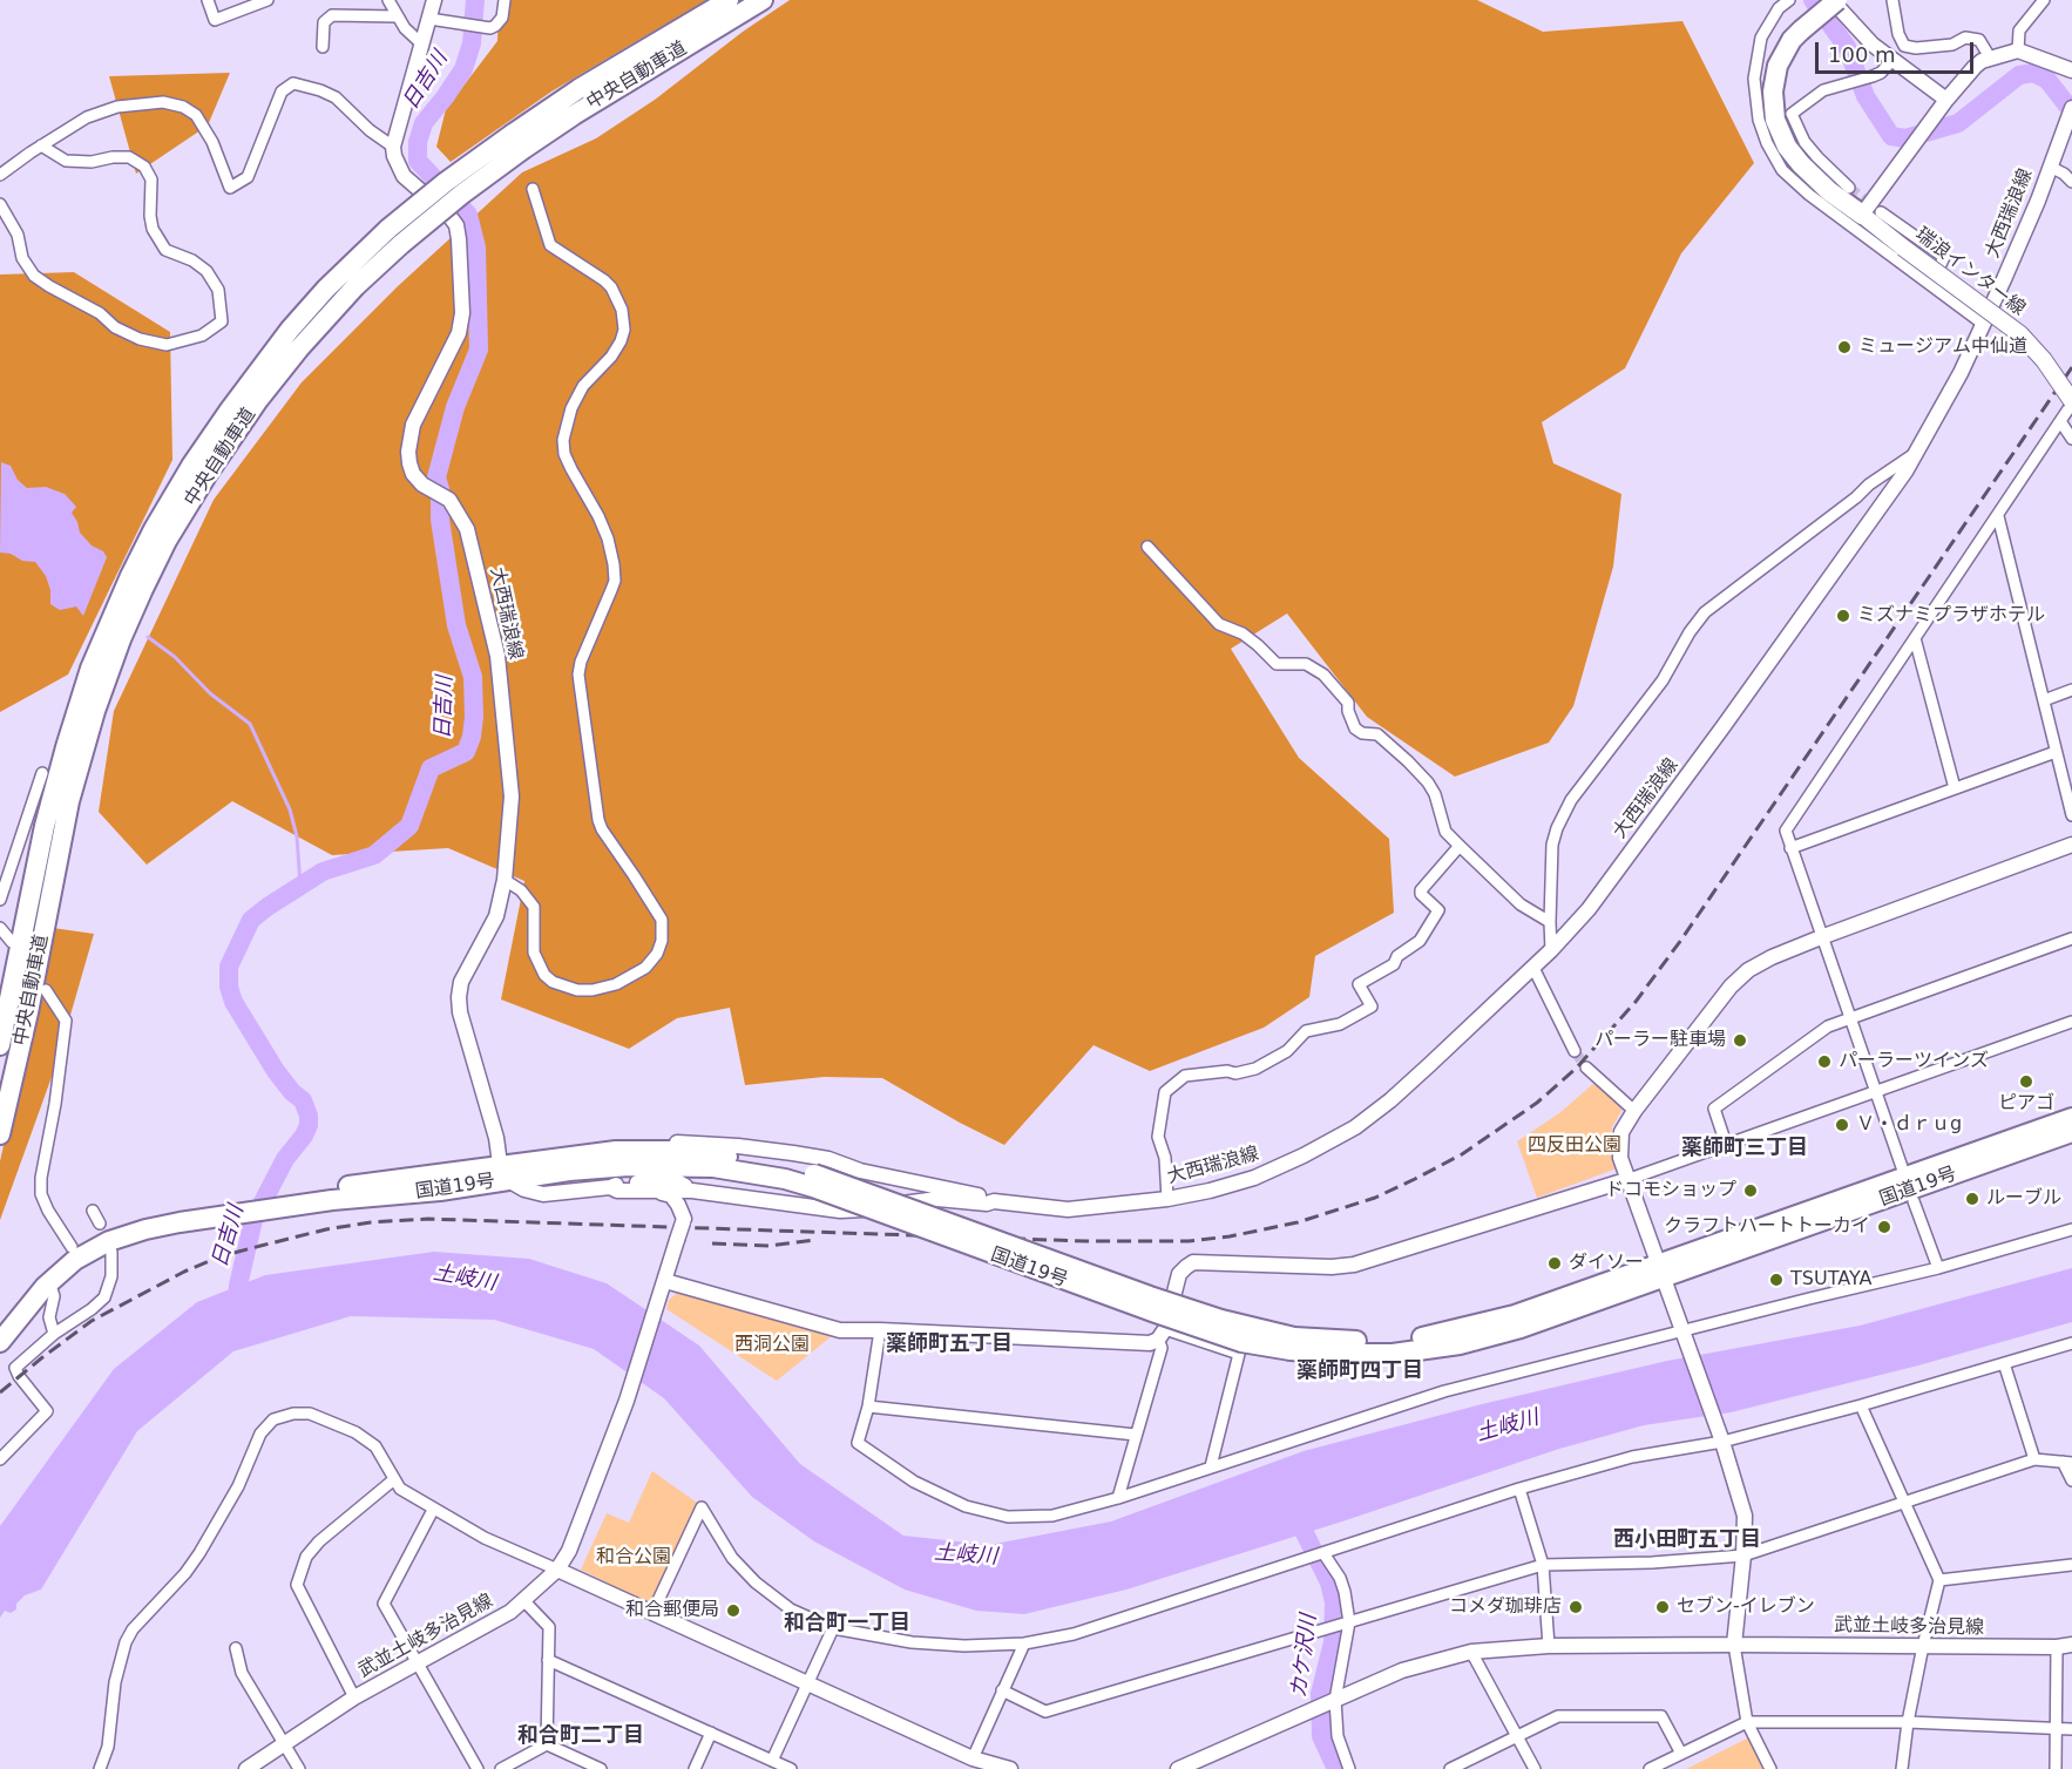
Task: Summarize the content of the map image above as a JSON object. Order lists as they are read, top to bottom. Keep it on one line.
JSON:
{"streets":{"highway":["中央自動車道","国道19号"],"main road":["大西瑞浪線","瑞浪インター線","武並土岐多治見線"]},"crossings":[["大西瑞浪線","国道19号"]],"districts":["薬師町三丁目","薬師町五丁目","薬師町四丁目","西小田町五丁目","和合町一丁目","和合町二丁目"],"water":["日吉川","土岐川","カケ沢川"],"parks":["四反田公園","西洞公園","和合公園"],"places":["ミュージアム中仙道","ミズナミプラザホテル","パーラー駐車場","パーラーツインズ","ピアゴ","Ｖ・ｄｒｕg","ドコモショップ","ルーブル","クラフトハートトーカイ","ダイソー","TSUTAYA","コメダ珈琲店","セブン-イレブン","和合郵便局"],"scale_bar":"100 m"}
